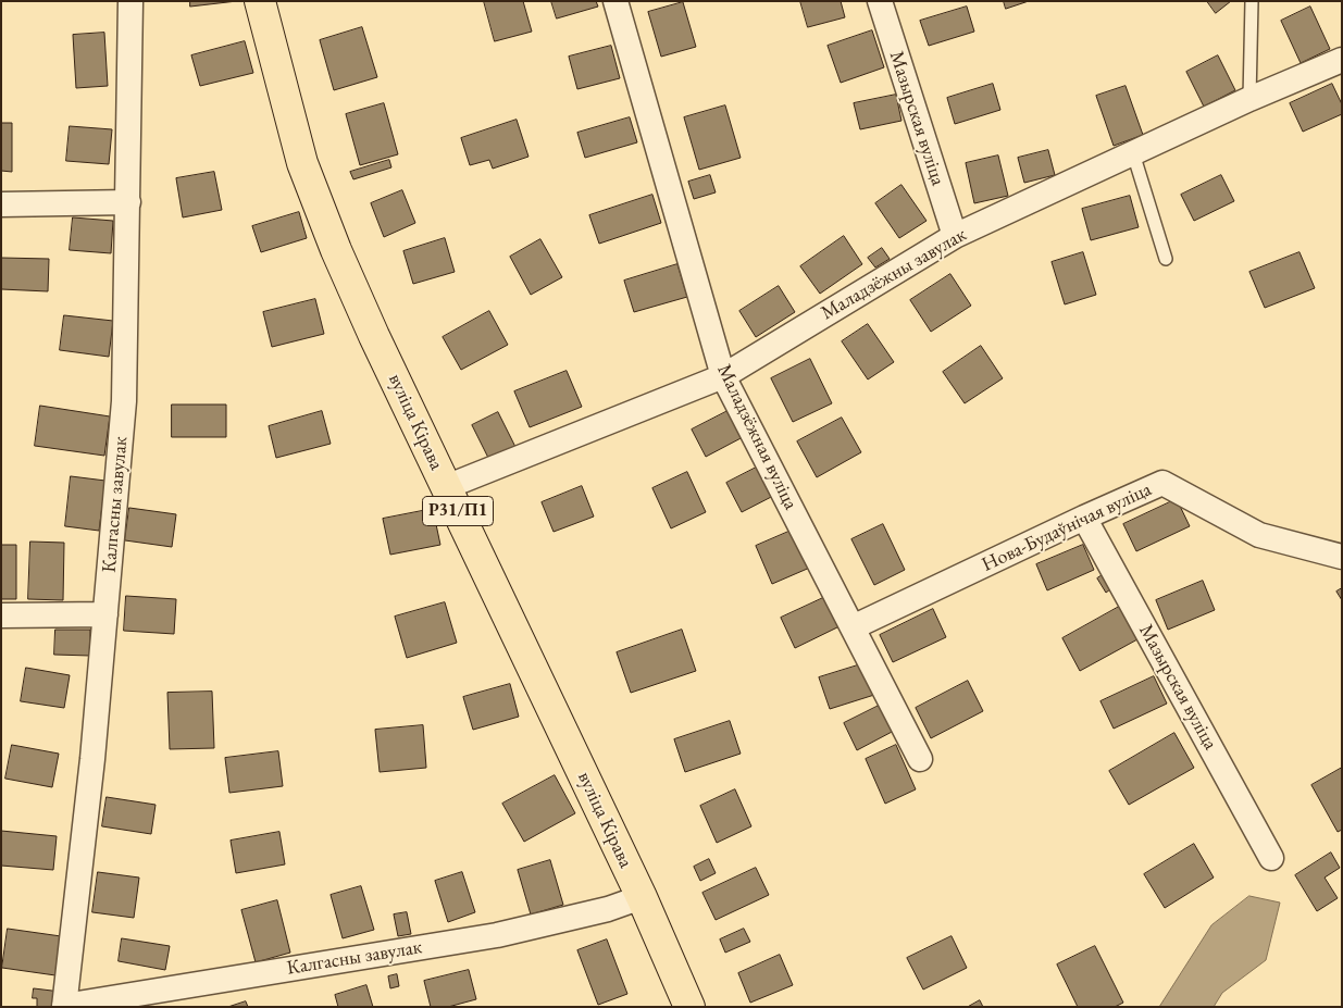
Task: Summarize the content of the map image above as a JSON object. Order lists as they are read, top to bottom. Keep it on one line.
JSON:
{"streets":{"main road":["вуліца Кірава","Р31/П1"],"street":["Мазырская вуліца","Маладзёжны завулак","Маладзёжная вуліца","Калгасны завулак","Нова-Будаўнічая вуліца"]},"crossings":[["Мазырская вуліца","Маладзёжны завулак"],["Мазырская вуліца","Нова-Будаўнічая вуліца"],["Маладзёжны завулак","вуліца Кірава"],["Маладзёжны завулак","Маладзёжная вуліца"],["вуліца Кірава","Калгасны завулак"],["Маладзёжная вуліца","Нова-Будаўнічая вуліца"]]}
